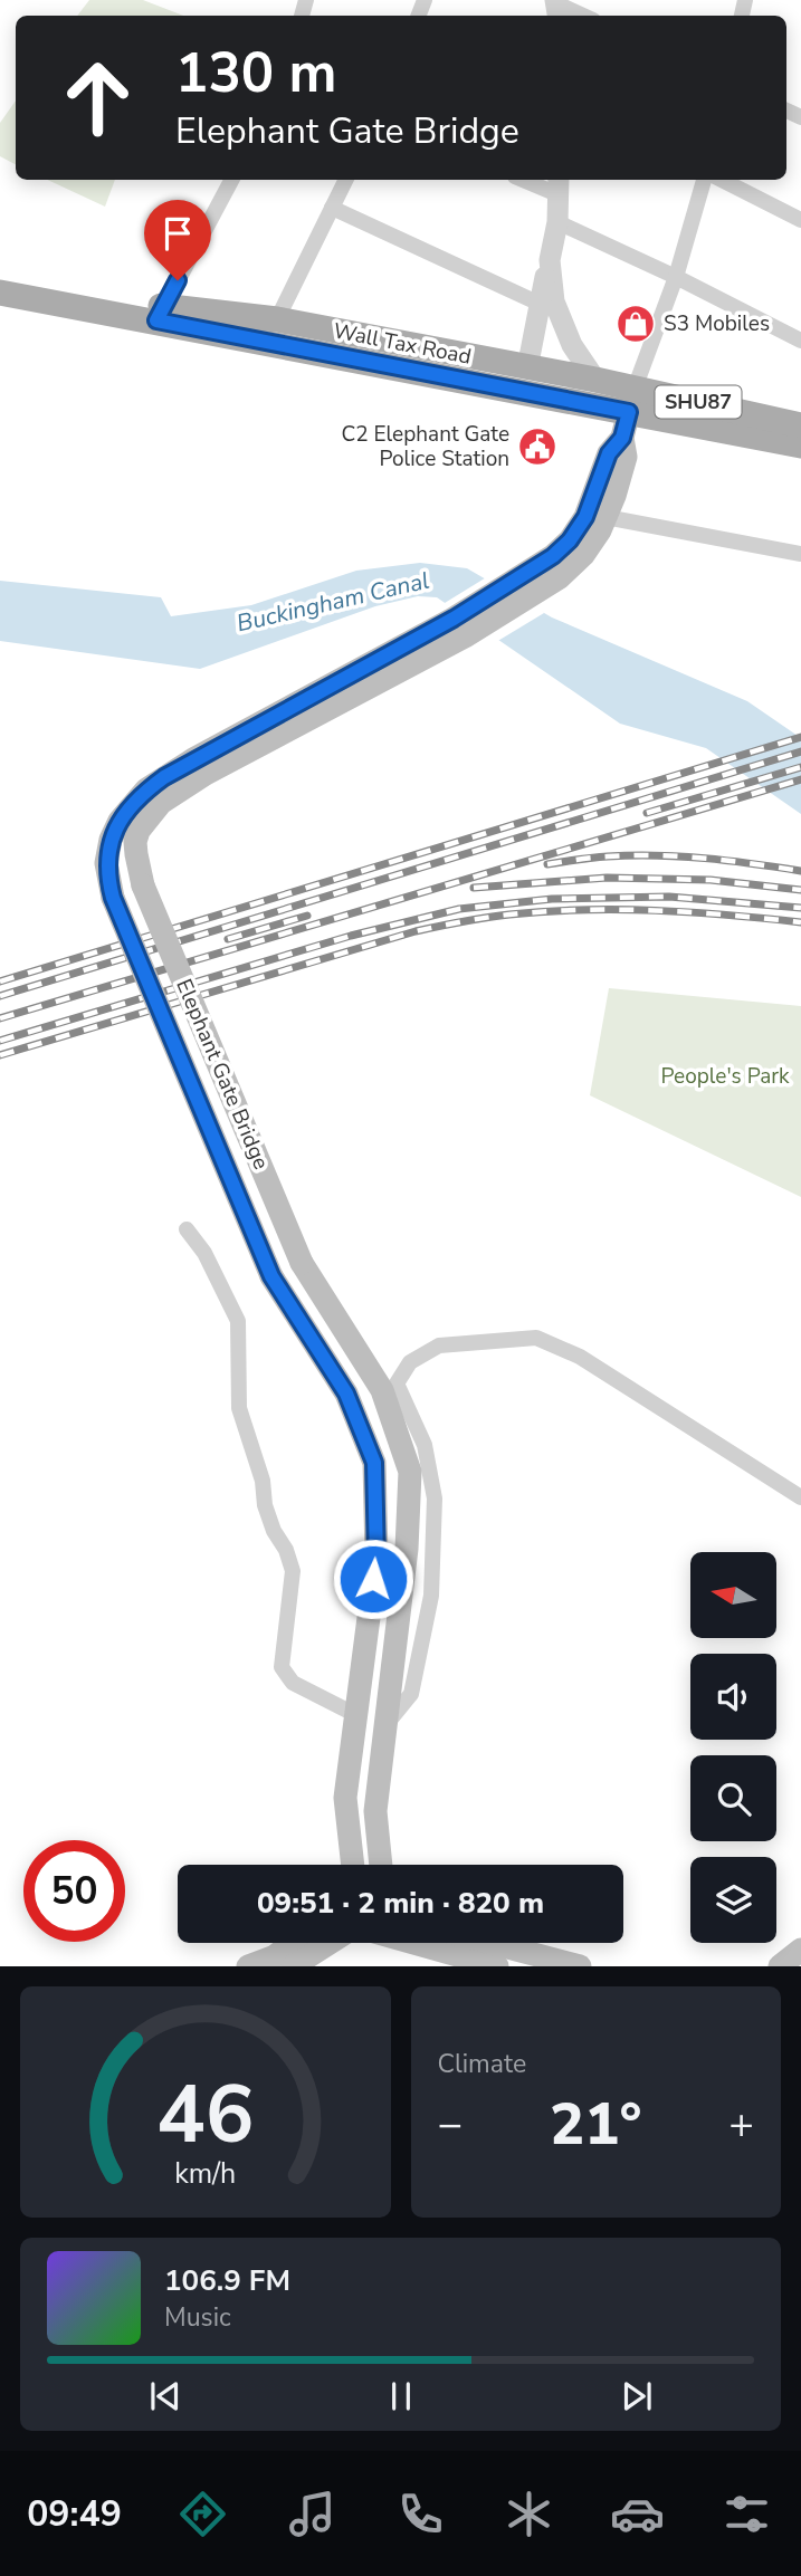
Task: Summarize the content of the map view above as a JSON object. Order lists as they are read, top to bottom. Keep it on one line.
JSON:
{"streets":{"main road":["Wall Tax Road","SHU87","Elephant Gate Bridge"]},"water":["Buckingham Canal"],"parks":["People's Park"],"places":{"shop":["S3 Mobiles"],"public building":["C2 Elephant Gate Police Station"]},"north":"left","page":{"turn":["130 m","Elephant Gate Bridge"],"limit":"50","trip":"09:51 · 2 min · 820 m","tile":"Climate","heat":["−","21°","+"],"song":["106.9 FM","Music"],"tabs":"09:49","gauge":["46","km/h"]}}
